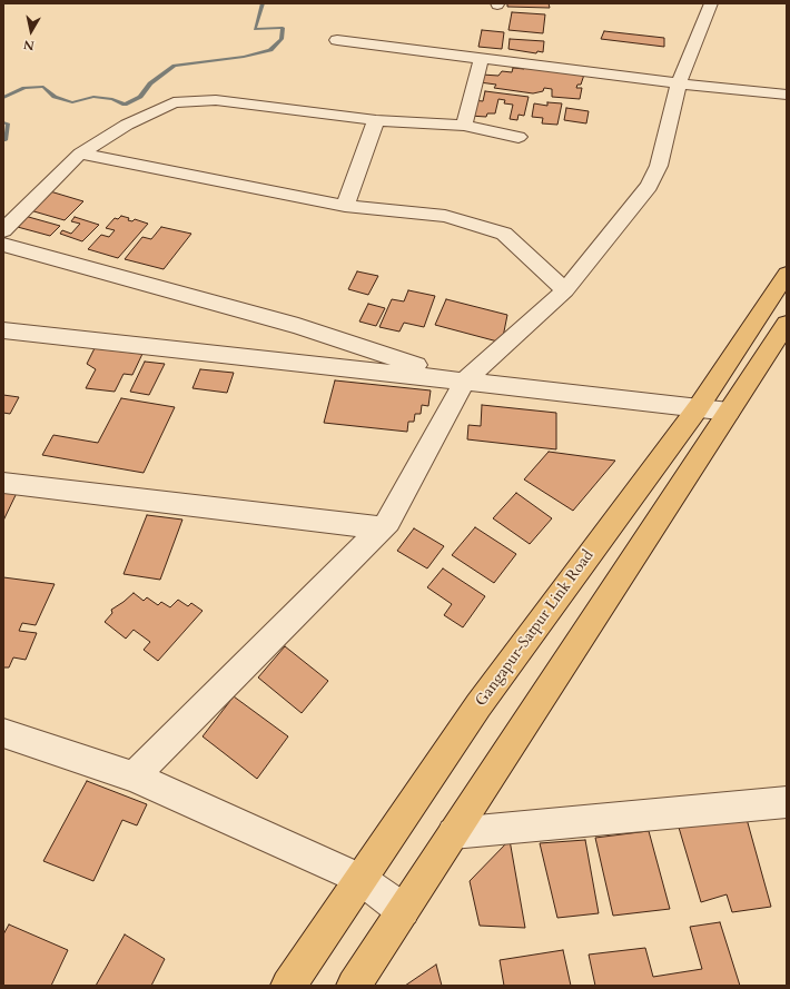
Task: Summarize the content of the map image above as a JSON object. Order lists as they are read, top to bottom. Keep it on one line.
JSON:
{"streets":{"main road":["Gangapur-Satpur Link Road"]},"north":"bottom"}
